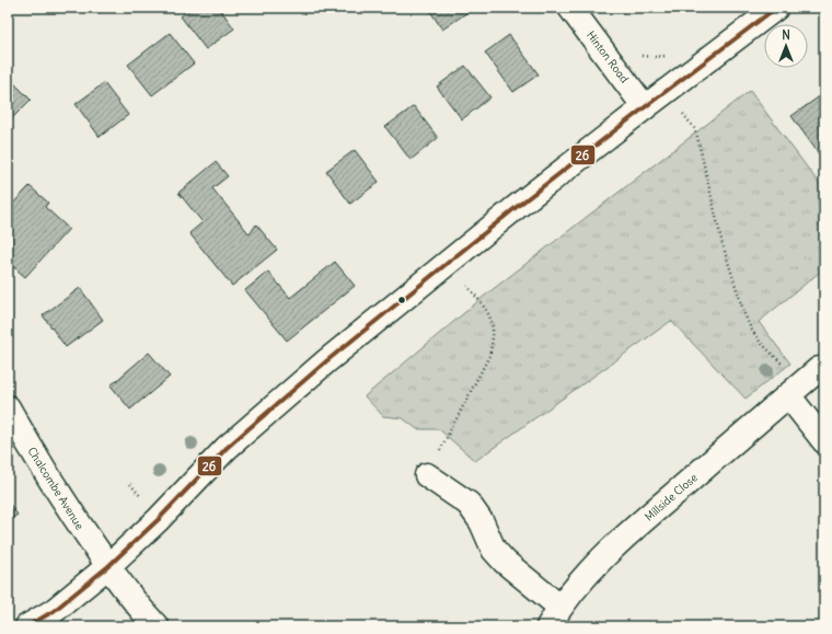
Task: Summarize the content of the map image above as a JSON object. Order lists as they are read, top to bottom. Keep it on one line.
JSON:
{"streets":{"street":["Hinton Road","Chalcombe Avenue","Millside Close"]},"lines":["transit line 26"],"north":"top"}
